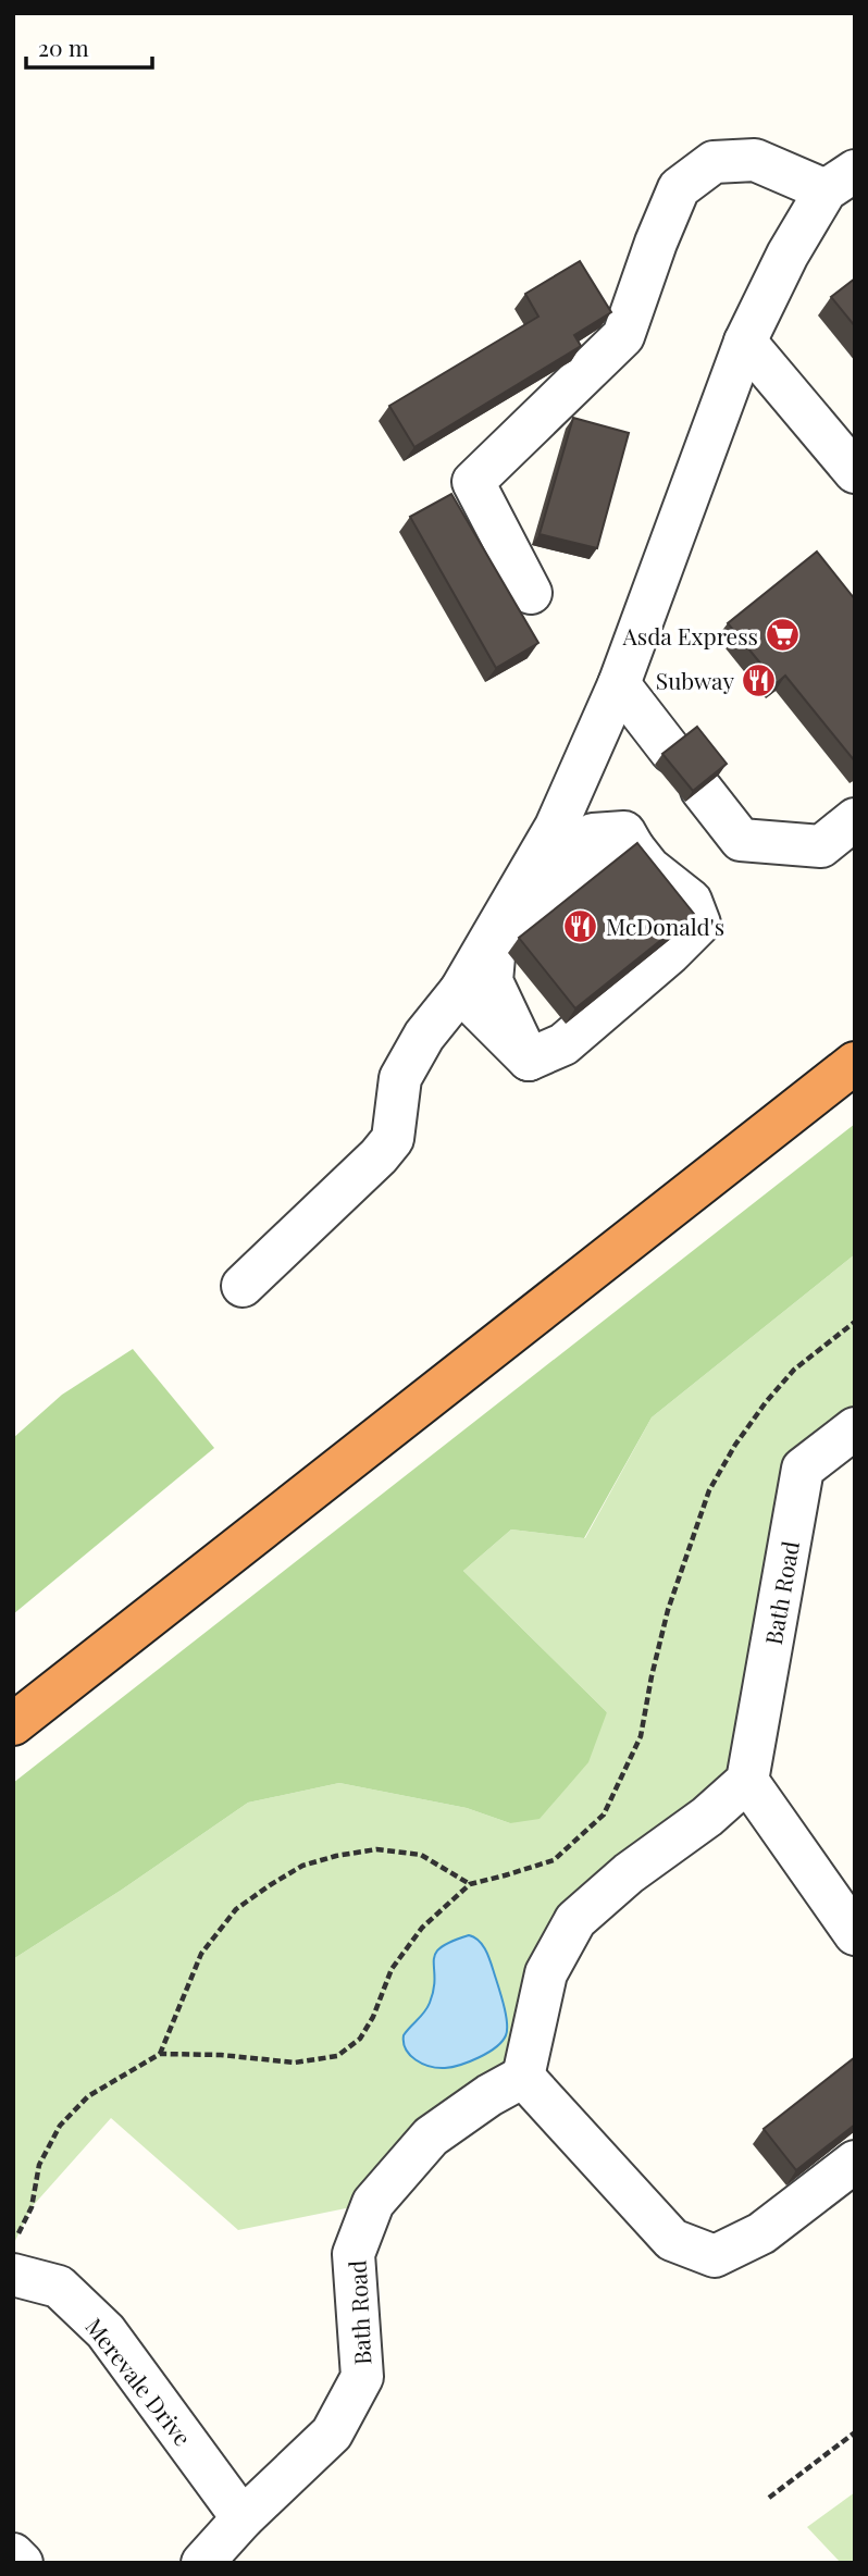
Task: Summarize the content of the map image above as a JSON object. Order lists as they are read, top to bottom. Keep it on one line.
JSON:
{"streets":{"street":["Bath Road","Merevale Drive"]},"crossings":[["Bath Road","Merevale Drive"]],"places":{"supermarket":["Asda Express"],"restaurant":["Subway","McDonald's"]},"scale_bar":"20 m"}
